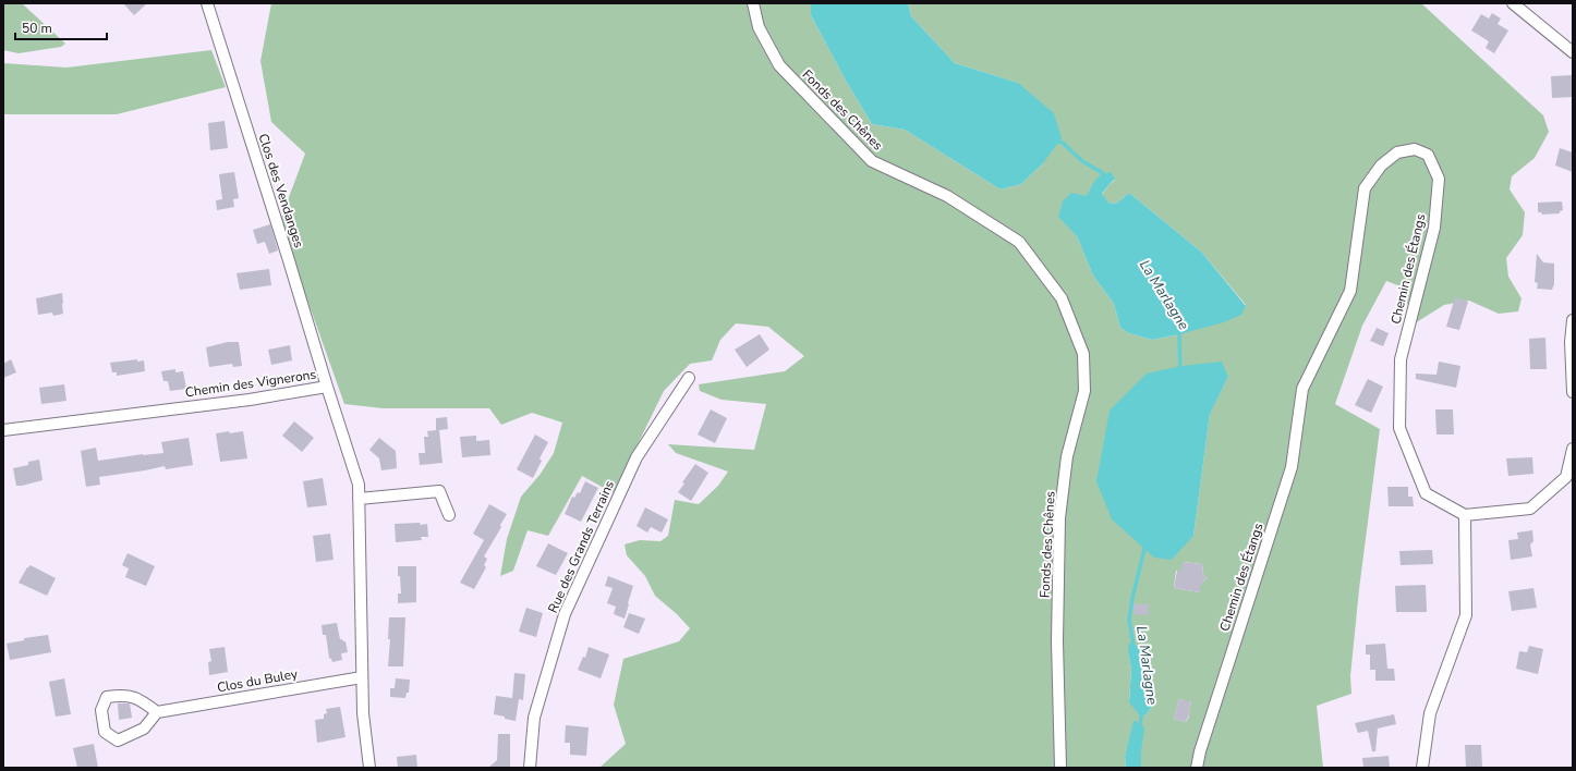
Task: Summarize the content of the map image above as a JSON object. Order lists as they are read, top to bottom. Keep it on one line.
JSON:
{"streets":{"street":["Fonds des Chênes","Clos des Vendanges","Chemin des Étangs","Chemin des Vignerons","Rue des Grands Terrains","Clos du Buley"]},"crossings":[["Clos des Vendanges","Chemin des Vignerons"],["Chemin des Vignerons","Clos du Buley"]],"water":["La Marlagne"],"scale_bar":"50 m"}
